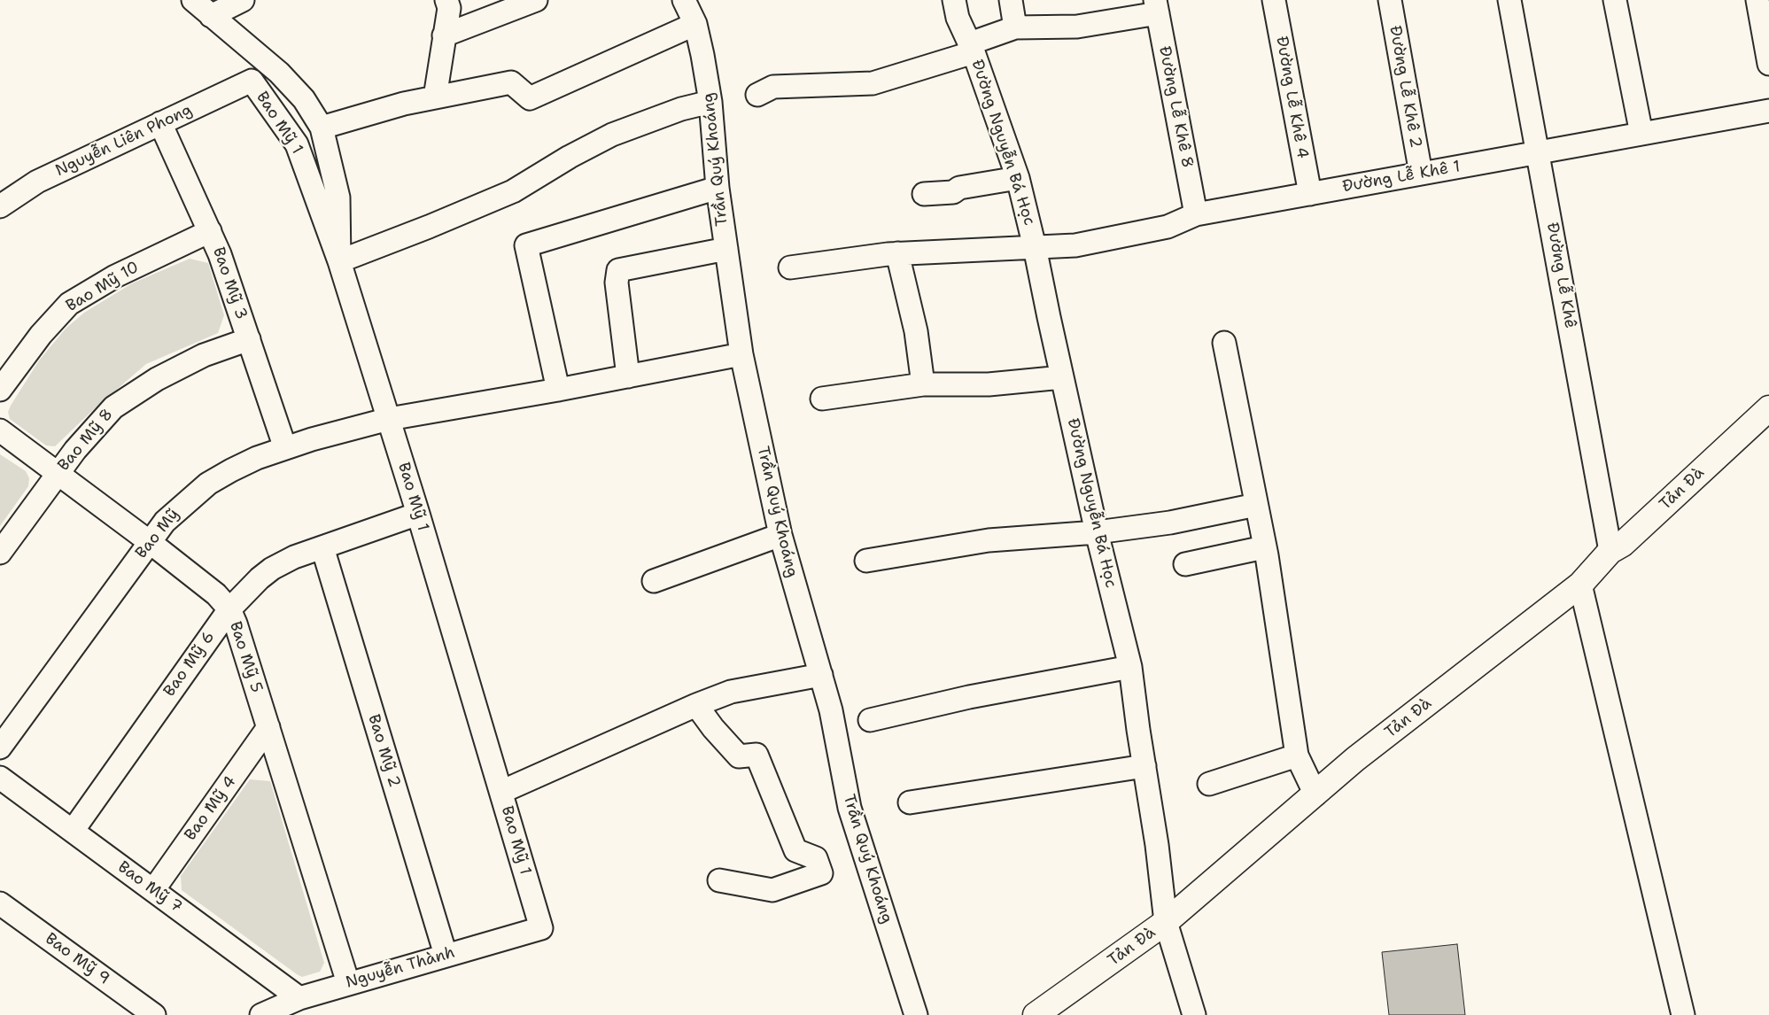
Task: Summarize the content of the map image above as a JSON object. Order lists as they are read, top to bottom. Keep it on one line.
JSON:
{"streets":{"main road":["Tản Đà"],"street":["Đường Lễ Khê 2","Đường Lễ Khê 4","Đường Lễ Khê 8","Bao Mỹ 1","Nguyễn Liên Phong","Đường Nguyễn Bá Học","Trần Quý Khoáng","Đường Lễ Khê 1","Đường Lễ Khê","Bao Mỹ 3","Bao Mỹ 10","Bao Mỹ 8","Bao Mỹ","Bao Mỹ 5","Bao Mỹ 6","Bao Mỹ 2","Bao Mỹ 4","Bao Mỹ 7","Bao Mỹ 9","Nguyễn Thành"]},"crossings":[["Đường Lễ Khê 2","Đường Lễ Khê 1"],["Đường Lễ Khê 4","Đường Lễ Khê 1"],["Đường Lễ Khê 8","Đường Lễ Khê 1"],["Bao Mỹ 1","Nguyễn Liên Phong"],["Bao Mỹ 1","Bao Mỹ"],["Bao Mỹ 1","Bao Mỹ 6"],["Bao Mỹ 1","Nguyễn Thành"],["Nguyễn Liên Phong","Bao Mỹ 3"],["Đường Nguyễn Bá Học","Đường Lễ Khê 1"],["Đường Nguyễn Bá Học","Tản Đà"],["Trần Quý Khoáng","Bao Mỹ"],["Đường Lễ Khê 1","Đường Lễ Khê"],["Đường Lễ Khê","Tản Đà"],["Bao Mỹ 3","Bao Mỹ 10"],["Bao Mỹ 3","Bao Mỹ 8"],["Bao Mỹ 3","Bao Mỹ"],["Bao Mỹ 8","Bao Mỹ 5"],["Bao Mỹ","Bao Mỹ 5"],["Bao Mỹ 5","Bao Mỹ 6"],["Bao Mỹ 5","Bao Mỹ 4"],["Bao Mỹ 5","Nguyễn Thành"],["Bao Mỹ 6","Bao Mỹ 2"],["Bao Mỹ 6","Bao Mỹ 7"],["Bao Mỹ 2","Nguyễn Thành"],["Bao Mỹ 4","Bao Mỹ 7"],["Bao Mỹ 7","Nguyễn Thành"]]}
